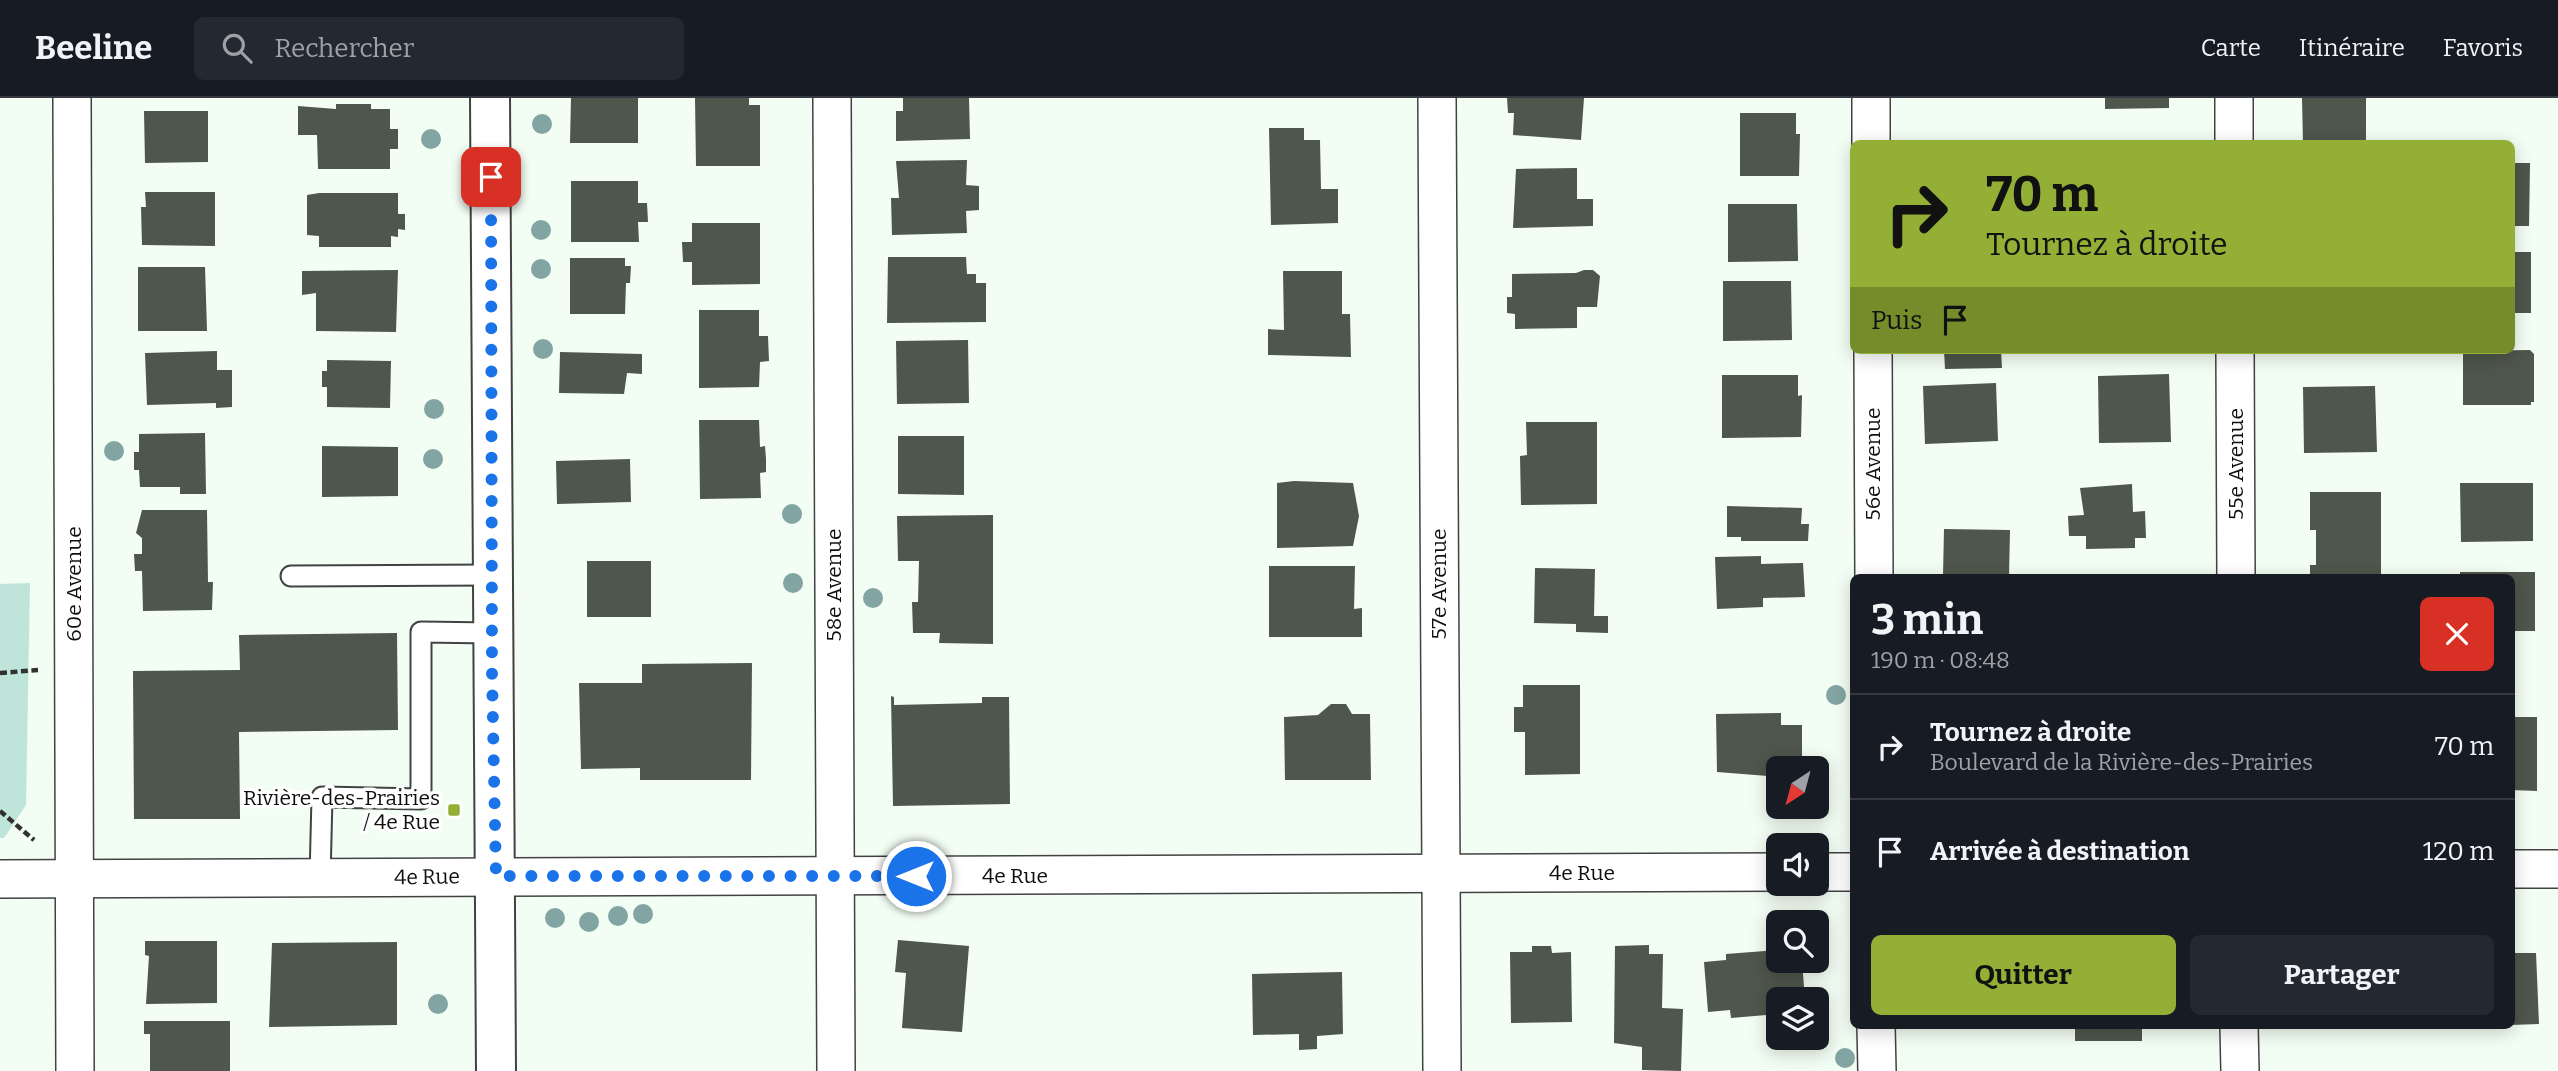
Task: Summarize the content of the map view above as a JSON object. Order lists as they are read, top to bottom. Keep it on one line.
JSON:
{"streets":{"street":["56e Avenue","55e Avenue","60e Avenue","57e Avenue","58e Avenue","4e Rue"]},"crossings":[["60e Avenue","4e Rue"],["57e Avenue","4e Rue"],["58e Avenue","4e Rue"]],"places":{"transit":["Rivière-des-Prairies / 4e Rue"]},"north":"bottom left","page":{"header":"Beeline","search":"Rechercher","nav":["Carte","Itinéraire","Favoris"],"turn":["70 m","Tournez à droite"],"then":"Puis","heading":["3 min","190 m · 08:48"],"list":[{"name":"Tournez à droite","note":"Boulevard de la Rivière-des-Prairies","value":"70 m"},{"name":"Arrivée à destination","value":"120 m"}],"buttons":["Quitter","Partager"]}}
